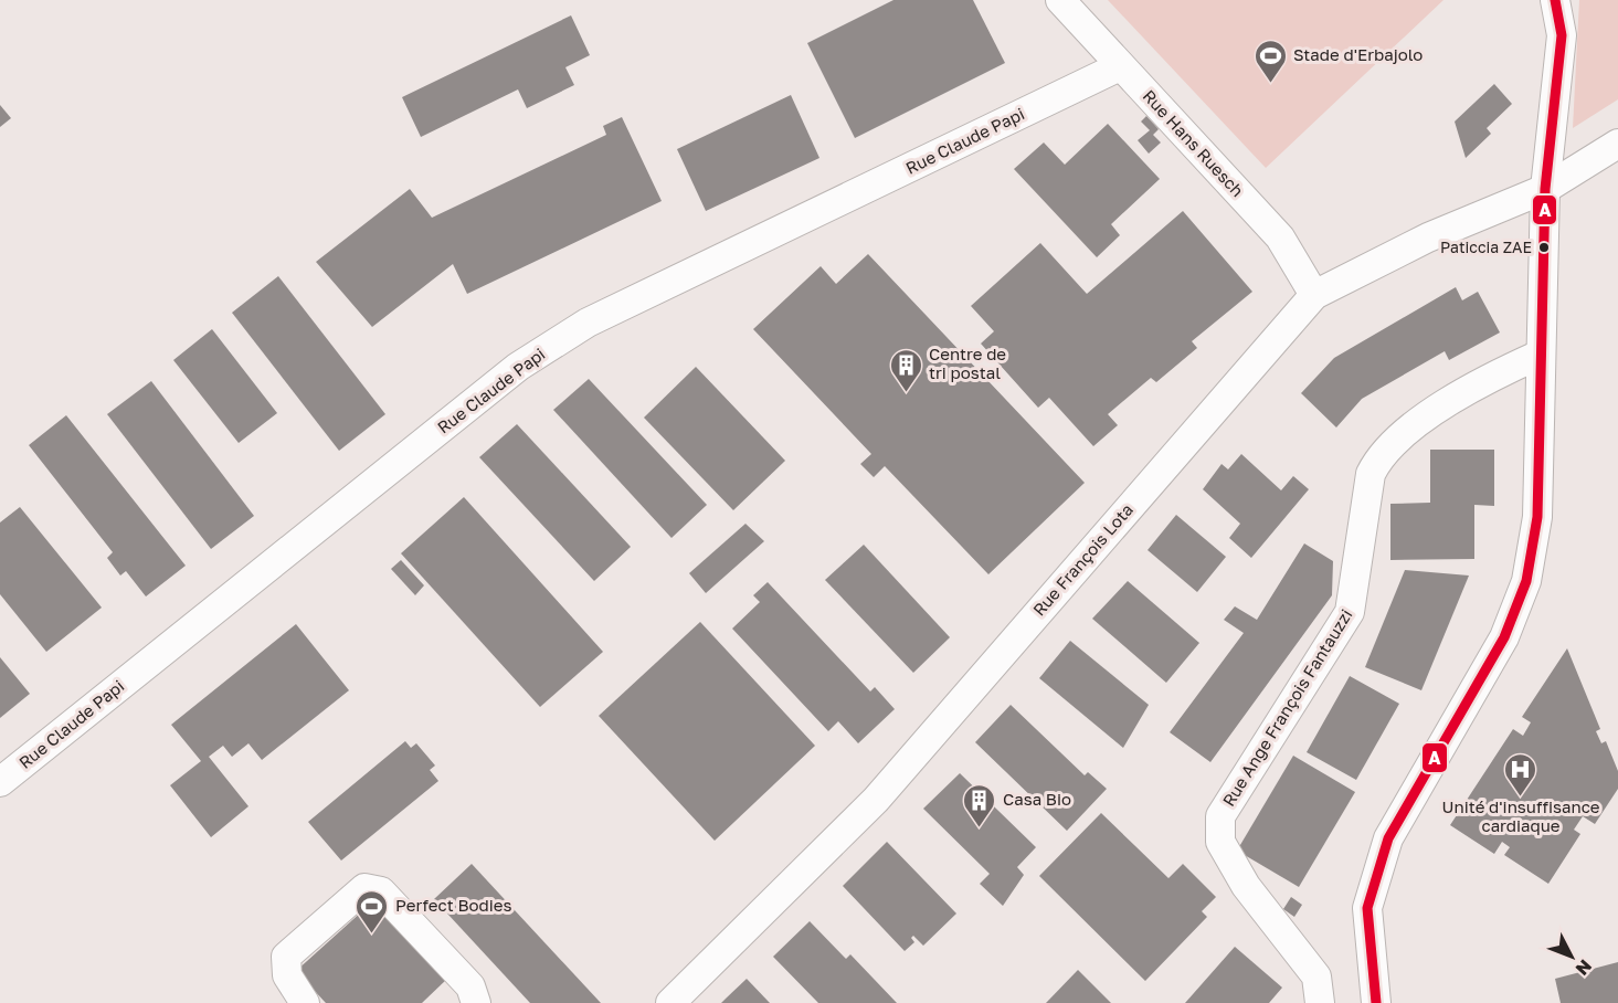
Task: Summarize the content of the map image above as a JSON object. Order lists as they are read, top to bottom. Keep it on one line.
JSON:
{"streets":{"street":["Rue Claude Papi","Rue Hans Ruesch","Rue François Lota","Rue Ange François Fantauzzi"]},"crossings":[["Rue Claude Papi","Rue Hans Ruesch"],["Rue Hans Ruesch","Rue François Lota"]],"places":{"sports":["Stade d'Erbajolo","Perfect Bodies"],"other":["Paticcia ZAE"],"building":["Centre de tri postal","Casa Bio"],"hospital":["Unité d'insuffisance cardiaque"]},"lines":["transit line A"],"north":"bottom right"}
